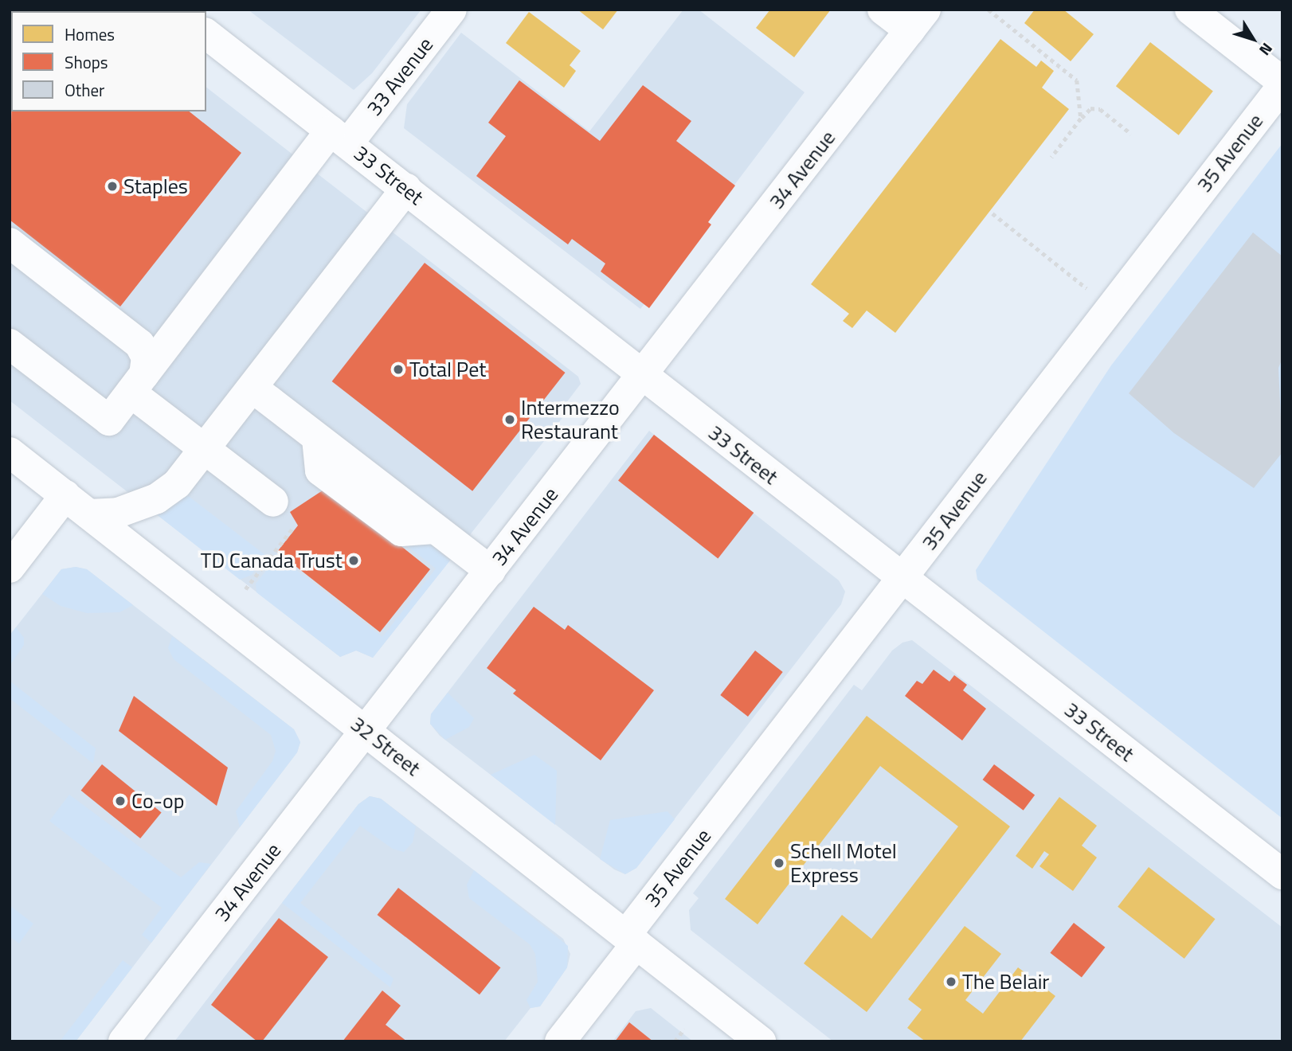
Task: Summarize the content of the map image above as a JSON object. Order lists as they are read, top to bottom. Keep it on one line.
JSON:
{"streets":{"main road":["33 Avenue","35 Avenue","34 Avenue","33 Street","32 Street"]},"crossings":[["33 Avenue","33 Street"],["35 Avenue","33 Street"],["35 Avenue","32 Street"],["34 Avenue","33 Street"],["34 Avenue","32 Street"]],"places":["Staples","Total Pet","Intermezzo Restaurant","TD Canada Trust","Co-op","Schell Motel Express","The Belair"],"legend":["Homes","Shops","Other"],"north":"bottom right"}
